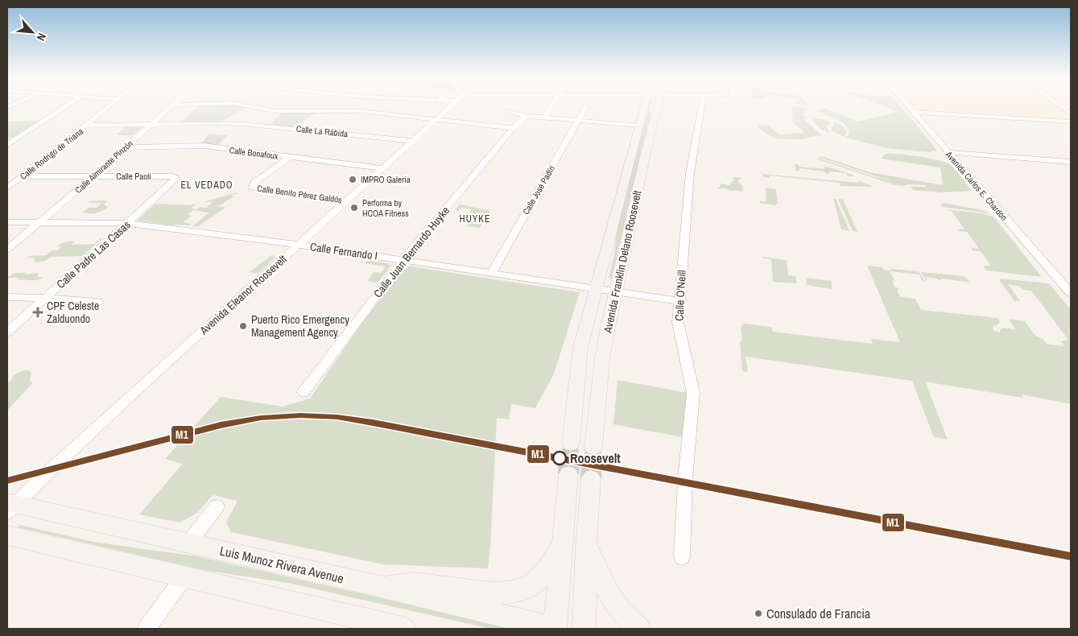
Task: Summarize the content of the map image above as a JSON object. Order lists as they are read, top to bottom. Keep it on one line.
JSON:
{"streets":{"main road":["Avenida Franklin Delano Roosevelt","Luis Munoz Rivera Avenue"],"street":["Calle La Rábida","Calle Bonafoux","Calle Rodrigo de Triana","Calle Almirante Pinzón","Calle Paoli","Avenida Carlos E. Chardón","Calle José Padín","Calle Benito Pérez Galdós","Calle Fernando I","Calle Juan Bernardo Huyke","Calle Padre Las Casas","Avenida Eleanor Roosevelt","Calle O'Neill"]},"crossings":[["Calle La Rábida","Calle Rodrigo de Triana"],["Calle La Rábida","Calle Almirante Pinzón"],["Calle La Rábida","Avenida Eleanor Roosevelt"],["Calle Bonafoux","Calle Almirante Pinzón"],["Calle Bonafoux","Calle Benito Pérez Galdós"],["Calle Bonafoux","Avenida Eleanor Roosevelt"],["Calle Rodrigo de Triana","Calle Paoli"],["Calle Almirante Pinzón","Calle Paoli"],["Calle Almirante Pinzón","Calle Fernando I"],["Calle Paoli","Calle Padre Las Casas"],["Calle José Padín","Calle Fernando I"],["Calle Benito Pérez Galdós","Avenida Eleanor Roosevelt"],["Calle Fernando I","Calle Juan Bernardo Huyke"],["Calle Fernando I","Calle Padre Las Casas"],["Calle Fernando I","Avenida Franklin Delano Roosevelt"],["Calle Fernando I","Avenida Eleanor Roosevelt"],["Calle Fernando I","Calle O'Neill"],["Avenida Eleanor Roosevelt","Luis Munoz Rivera Avenue"]],"districts":["EL VEDADO","HUYKE"],"places":{"other":["IMPRO Galería","Performa by HCOA Fitness","Puerto Rico Emergency Management Agency","Roosevelt","Consulado de Francia"],"health":["CPF Celeste Zalduondo"]},"lines":["transit line M1"],"north":"bottom right"}
